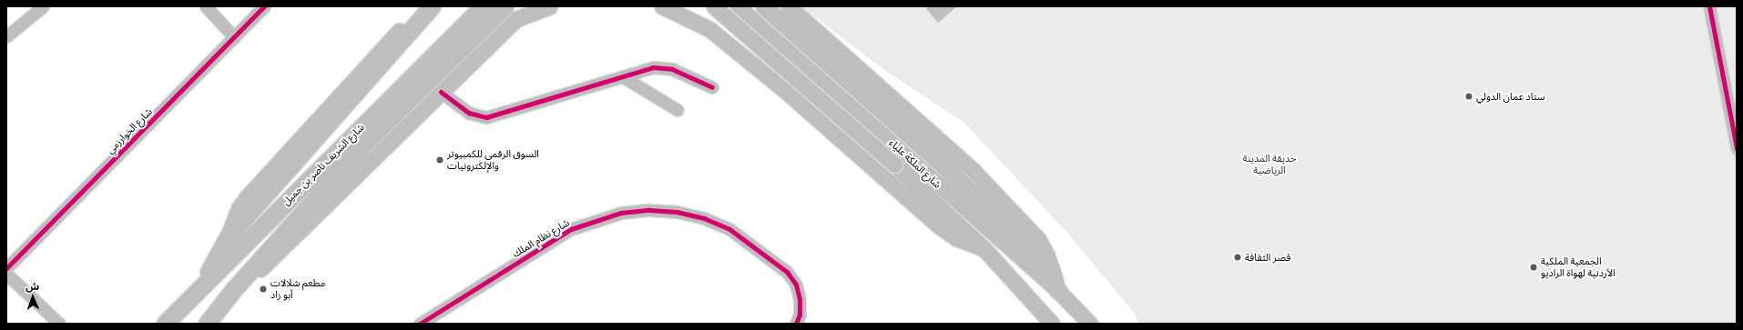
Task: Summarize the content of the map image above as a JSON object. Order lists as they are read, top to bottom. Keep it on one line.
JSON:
{"streets":{"highway":["شارع الشريف ناصر بن جميل"],"main road":["شارع الملكة علياء"],"street":["شارع الخوارزمي","شارع نظام الملك"]},"parks":["حديقة المدينة الرياضية"],"places":["ستاد عمان الدولي","السوق الرقمي للكمبيوتر والإلكترونيات","قصر الثقافة","الجمعية الملكية الأردنية لهواة الراديو","مطعم شلالات أبو زاد"],"north":"top"}
